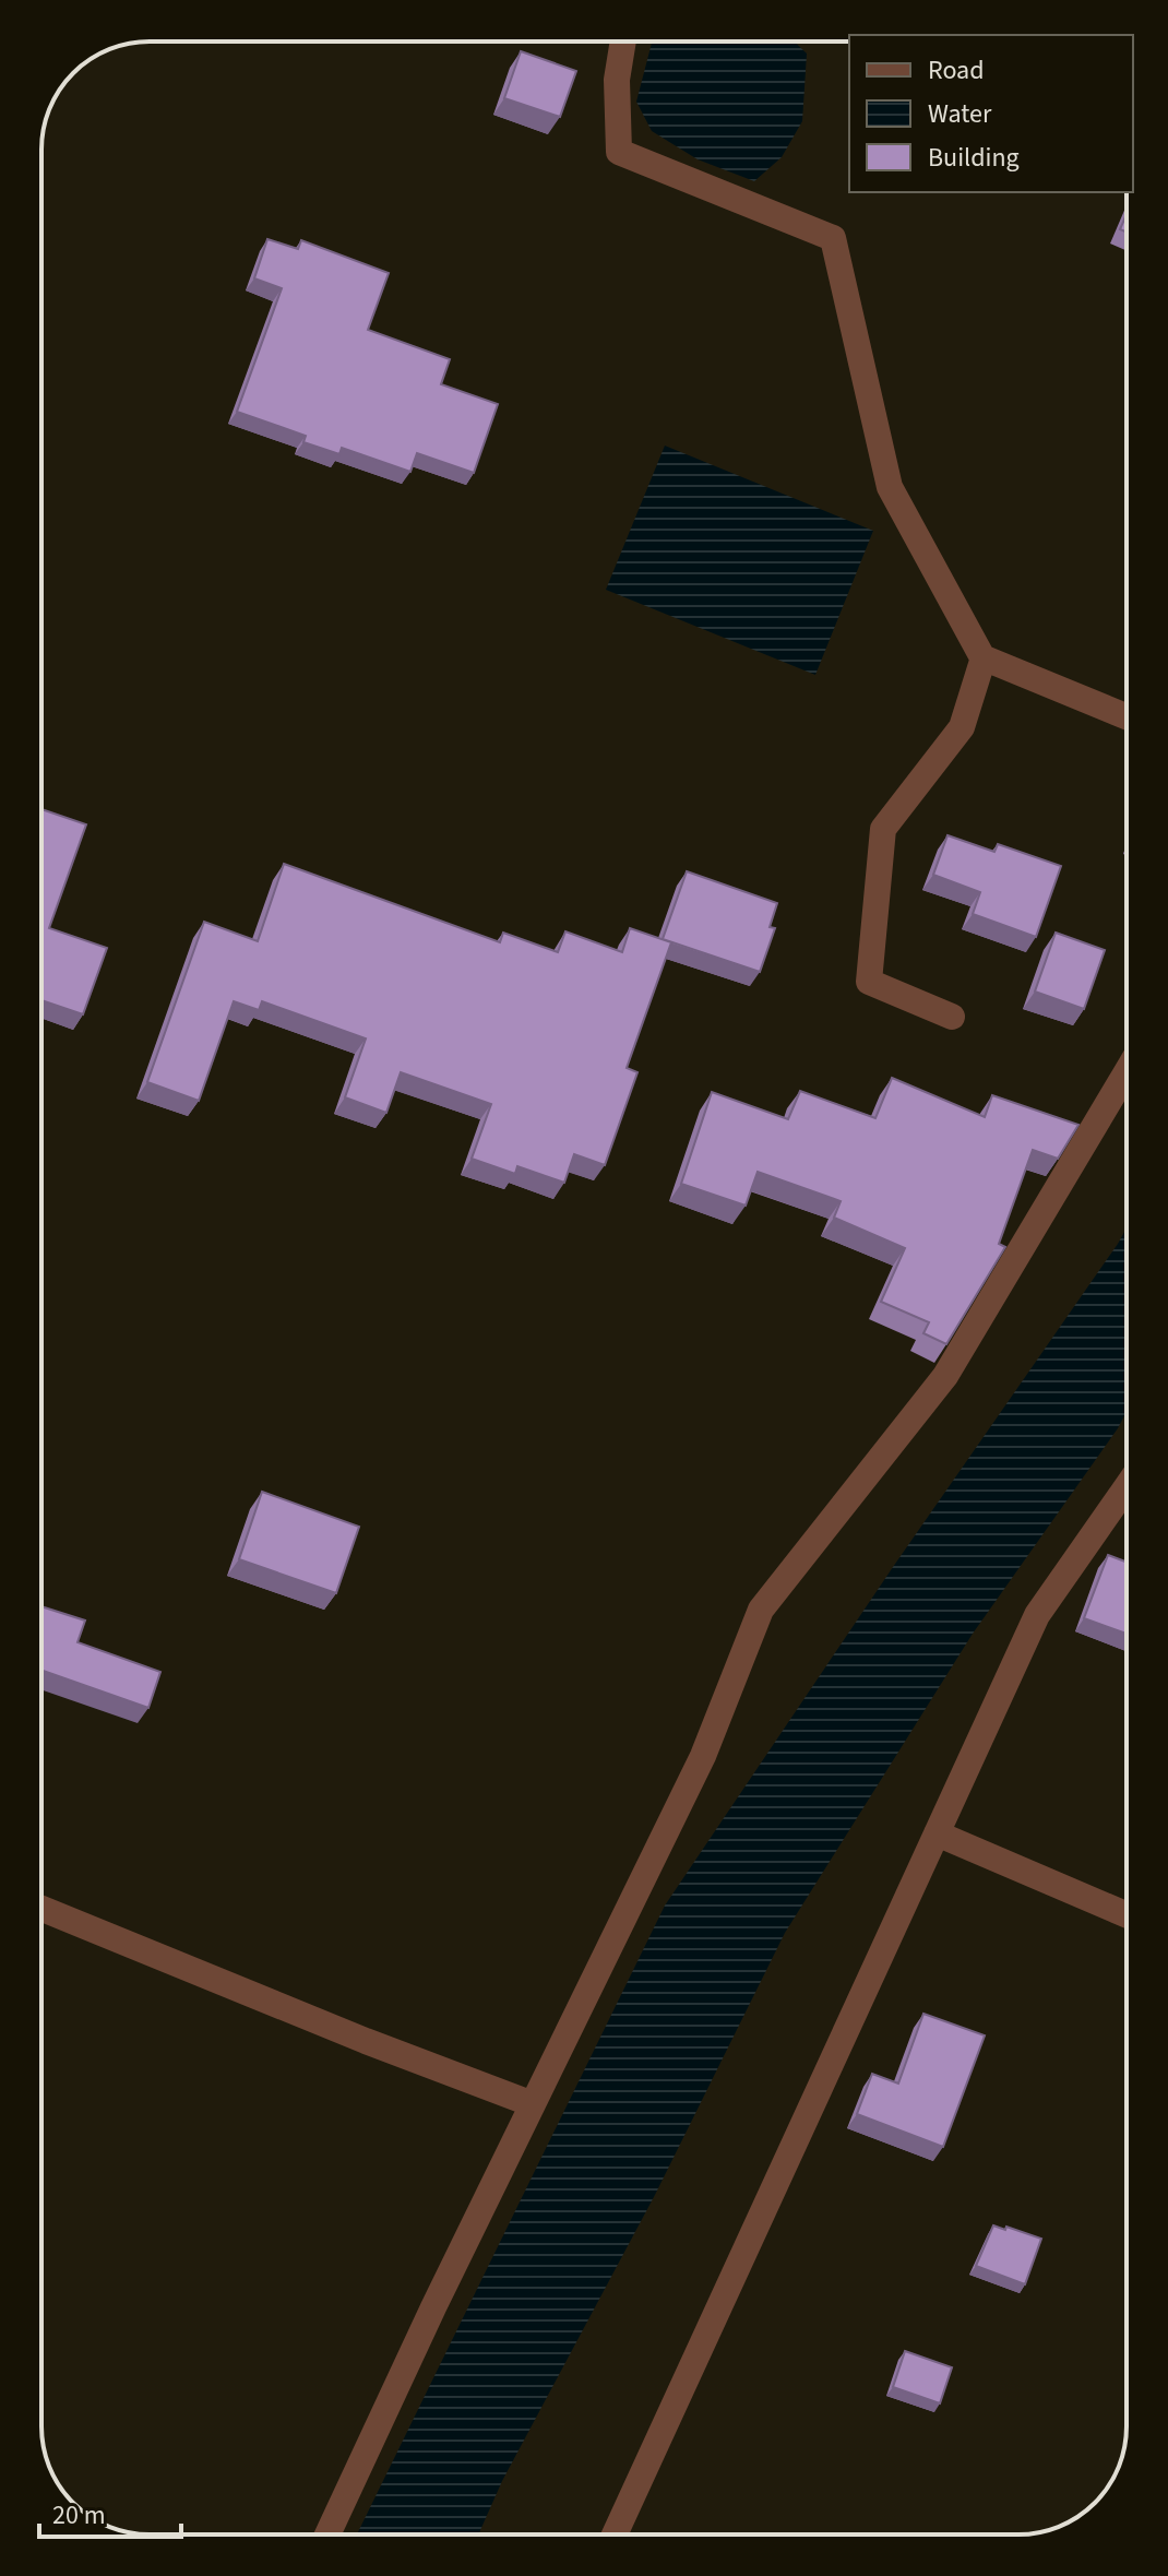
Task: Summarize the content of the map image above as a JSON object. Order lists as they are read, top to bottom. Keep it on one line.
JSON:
{"legend":["Road","Water","Building"],"scale_bar":"20 m"}
